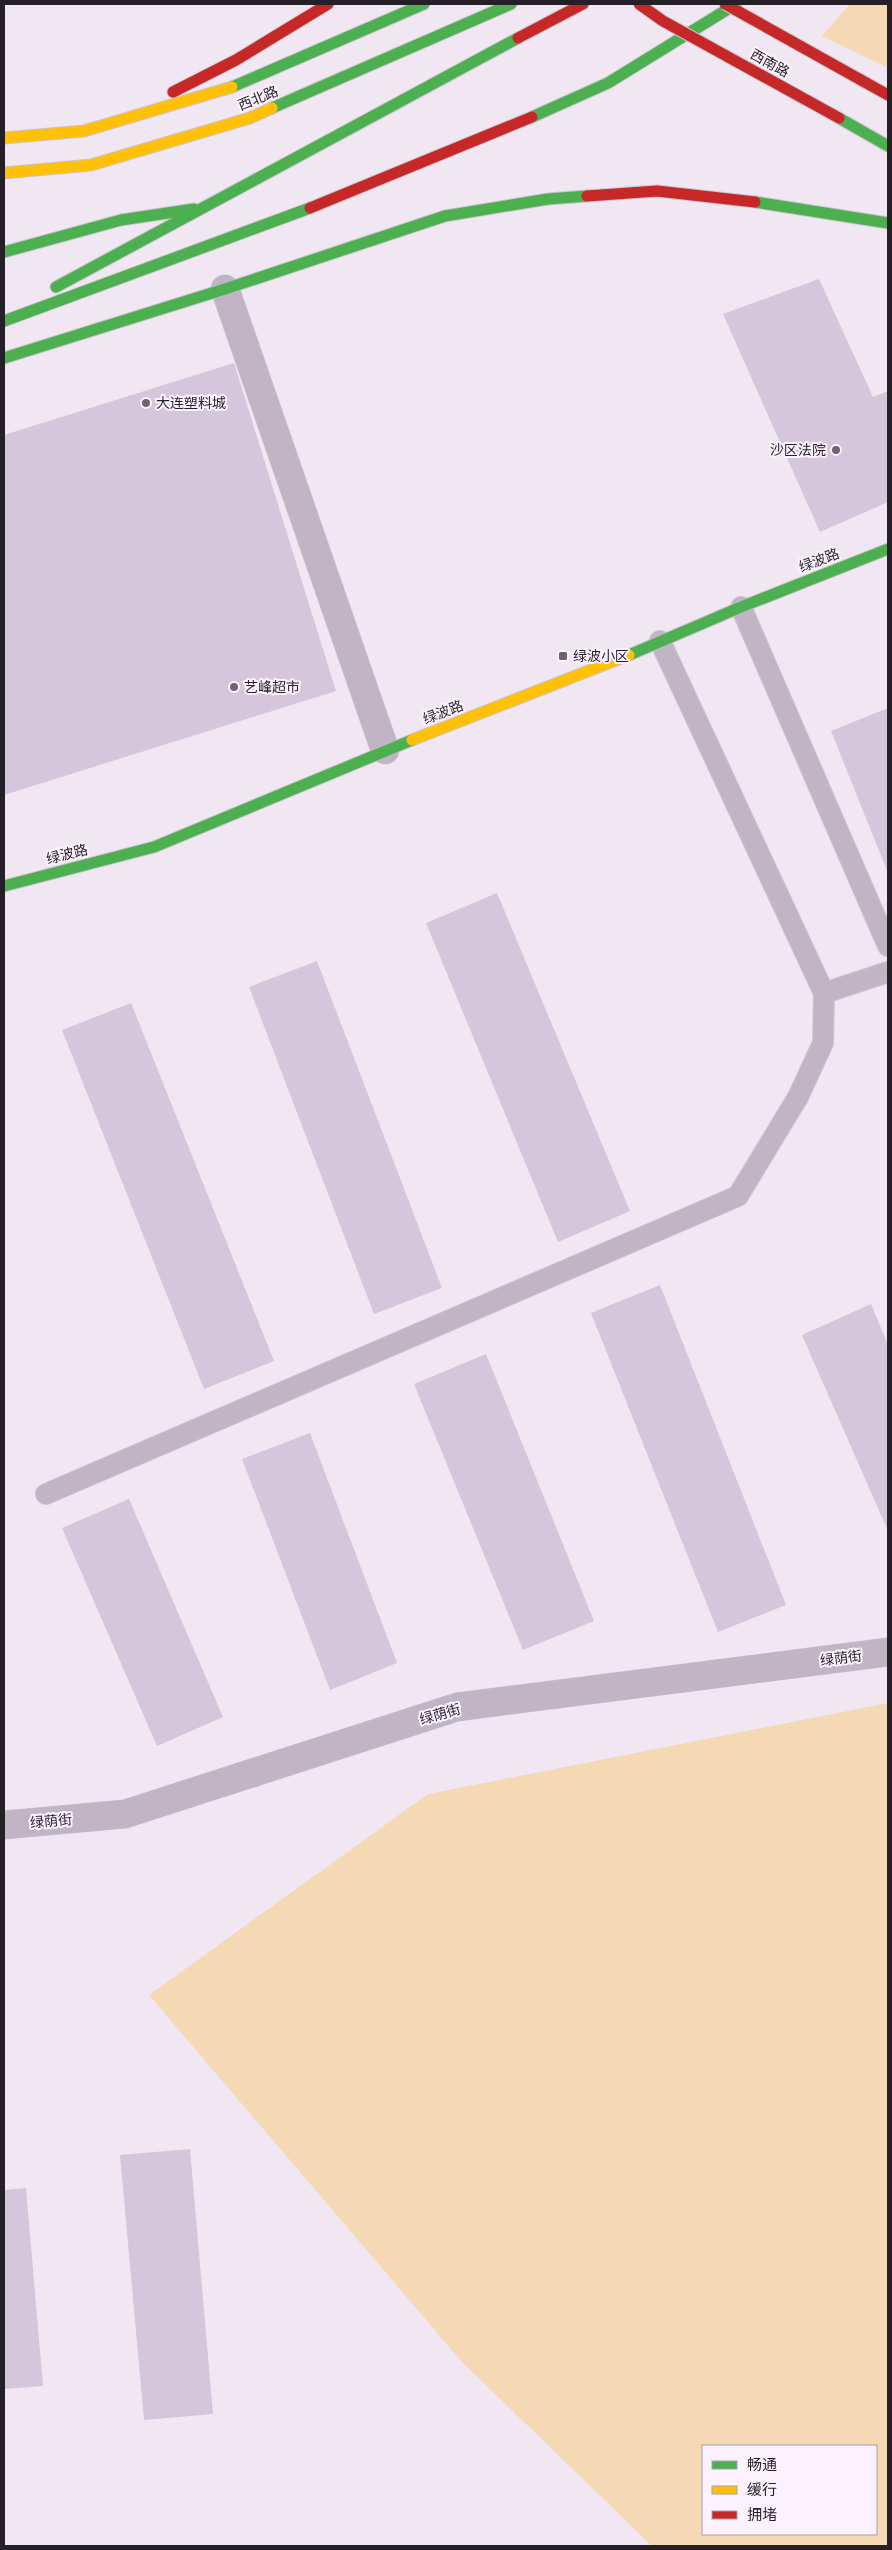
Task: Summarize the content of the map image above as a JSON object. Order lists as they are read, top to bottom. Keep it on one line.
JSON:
{"streets":{"main road":["西南路","西北路","绿波路"],"street":["绿荫街"]},"places":{"other":["大连塑料城","沙区法院","艺峰超市"],"transit":["绿波小区"]},"legend":["畅通","缓行","拥堵"]}
